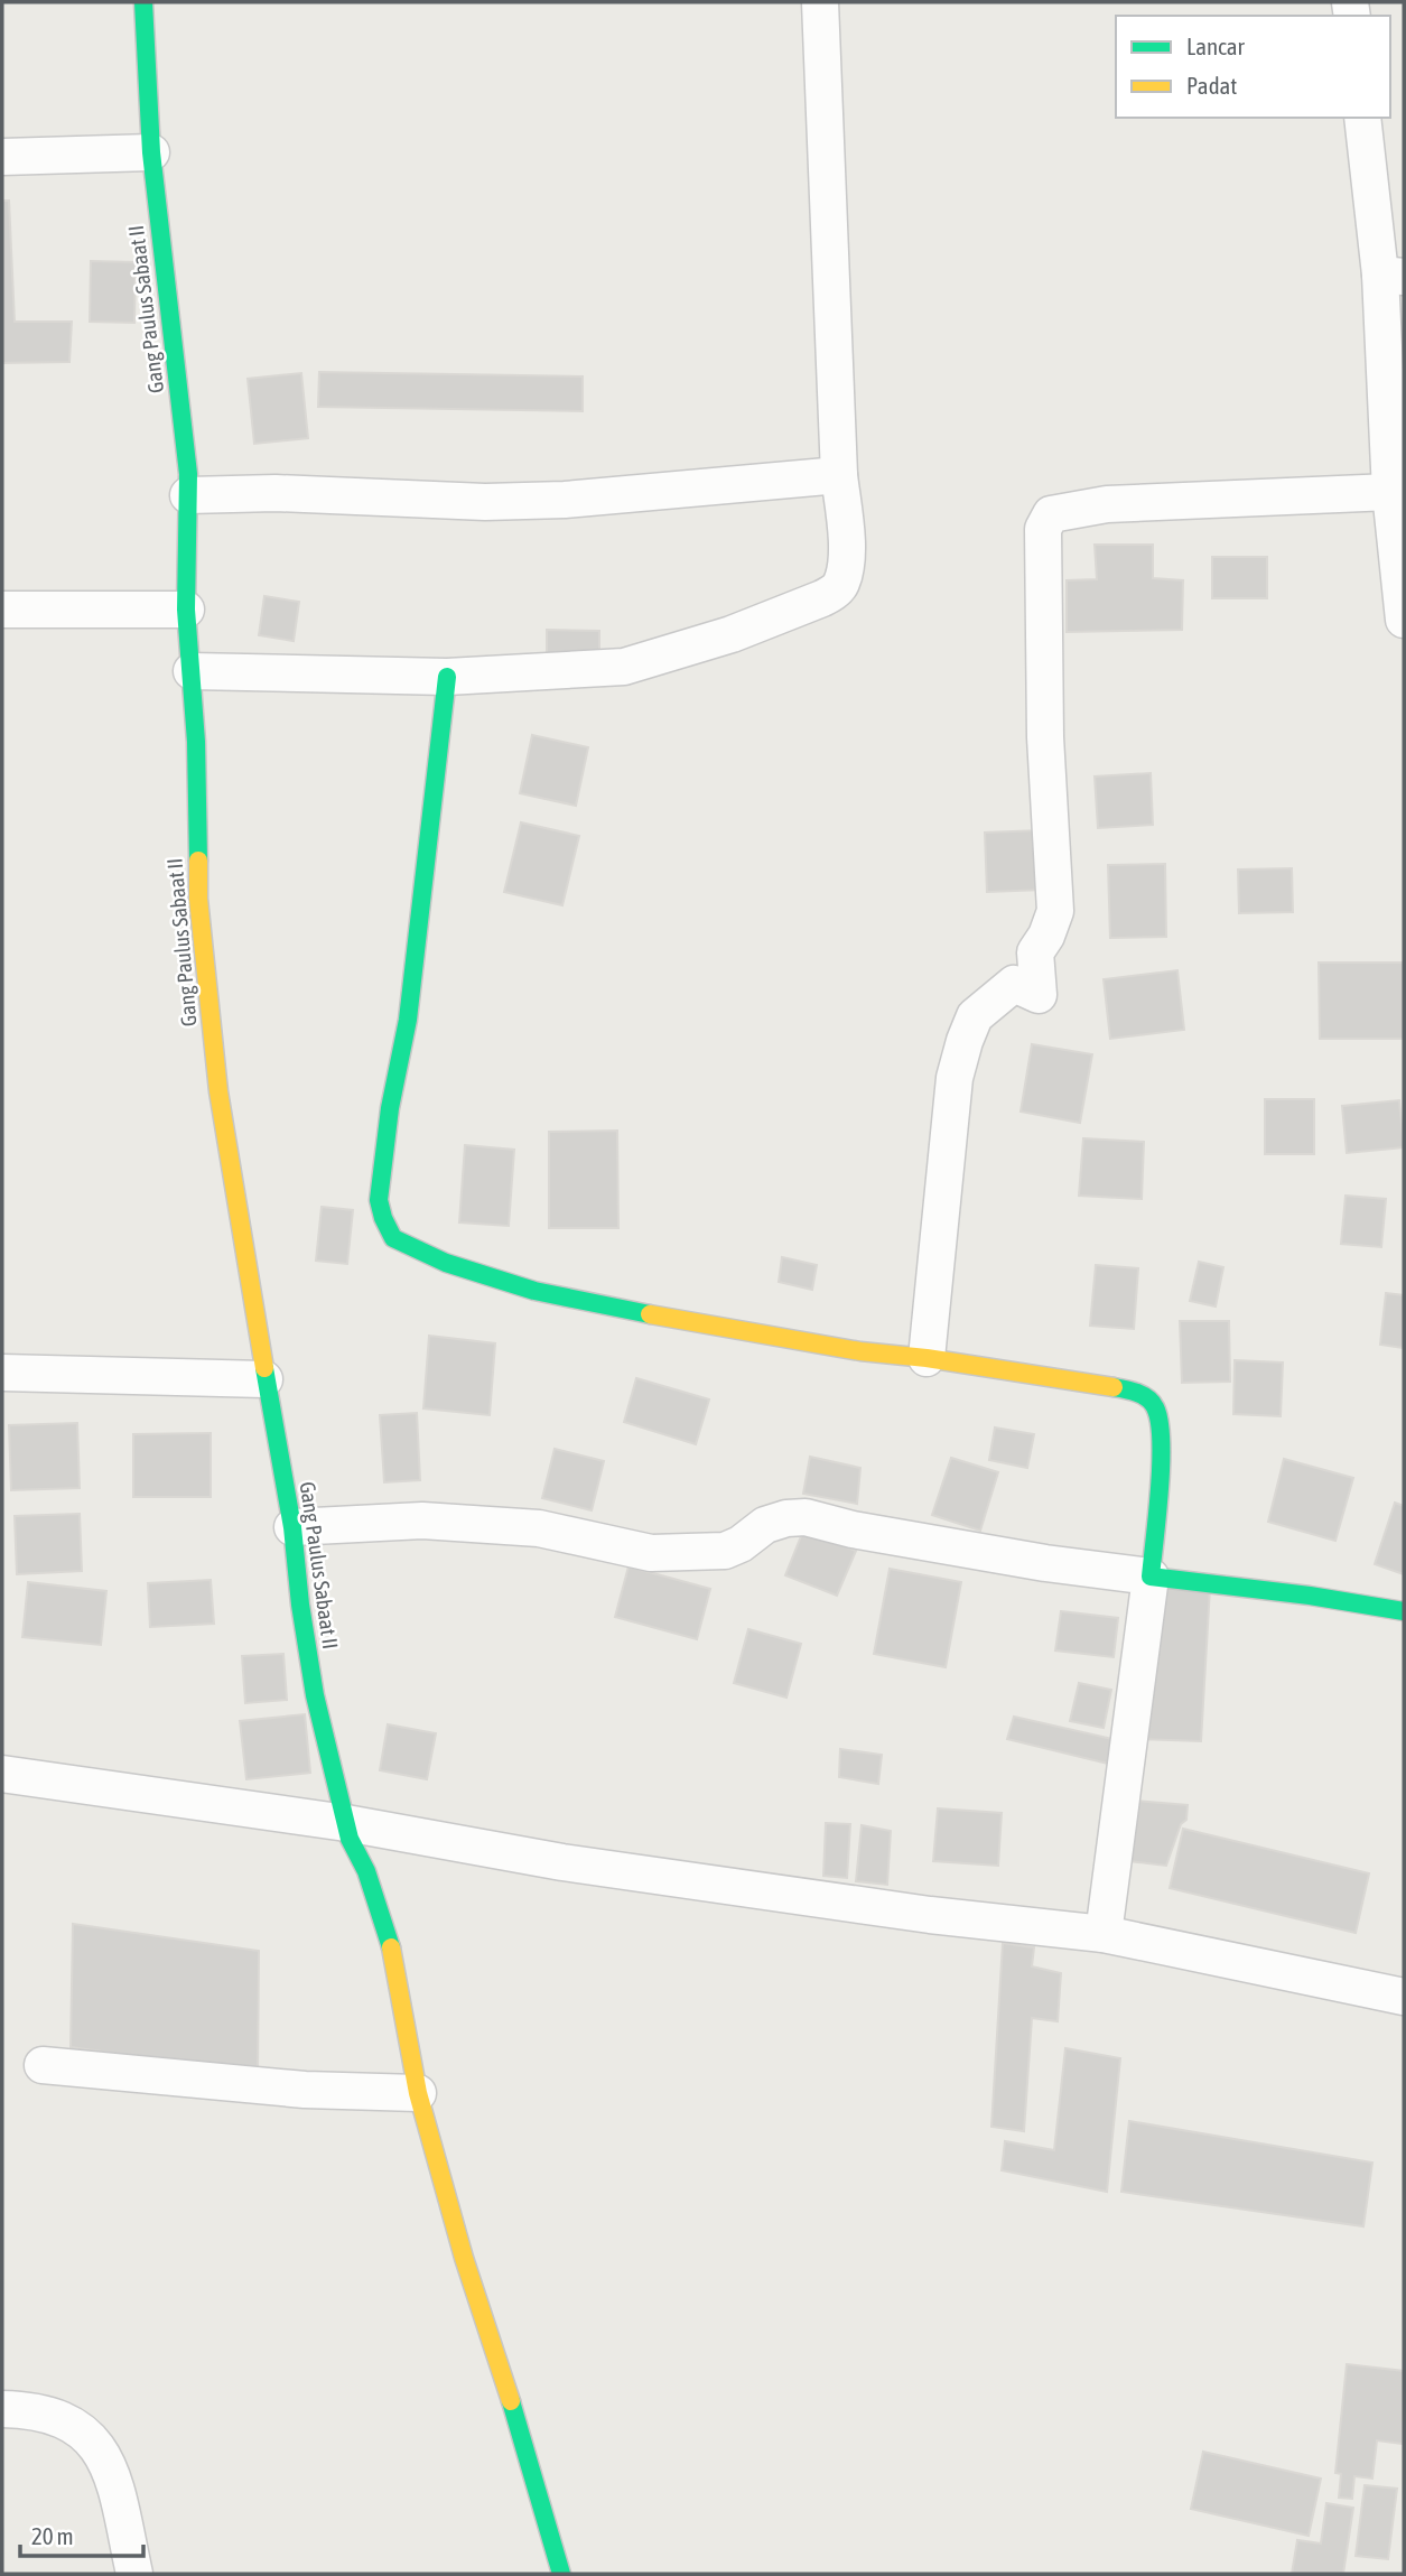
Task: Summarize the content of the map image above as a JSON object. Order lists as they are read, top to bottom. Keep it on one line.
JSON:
{"streets":{"street":["Gang Paulus Sabaat II"]},"legend":["Lancar","Padat"],"scale_bar":"20 m"}
